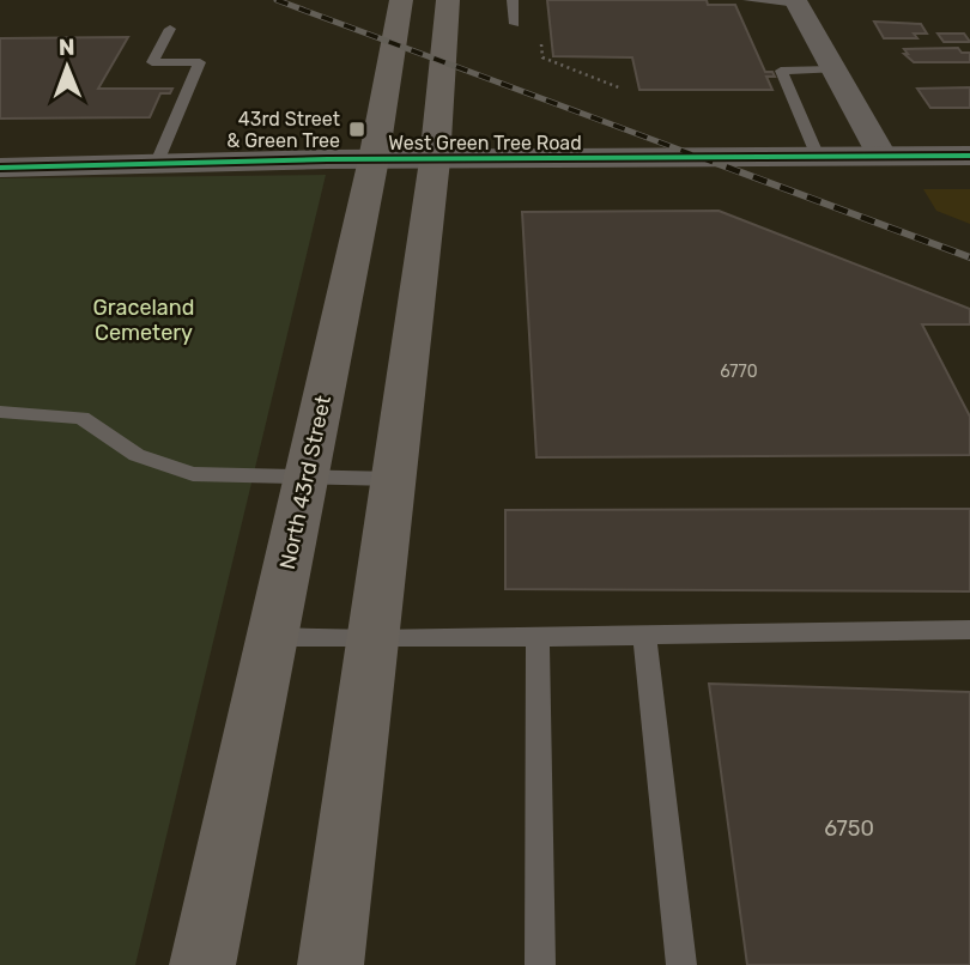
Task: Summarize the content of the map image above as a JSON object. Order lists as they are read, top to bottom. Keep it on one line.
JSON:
{"streets":{"main road":["North 43rd Street"],"street":["West Green Tree Road"]},"crossings":[["West Green Tree Road","North 43rd Street"]],"parks":["Graceland Cemetery"],"places":{"transit":["43rd Street & Green Tree"]},"house_numbers":["6770","6750"],"north":"top"}
